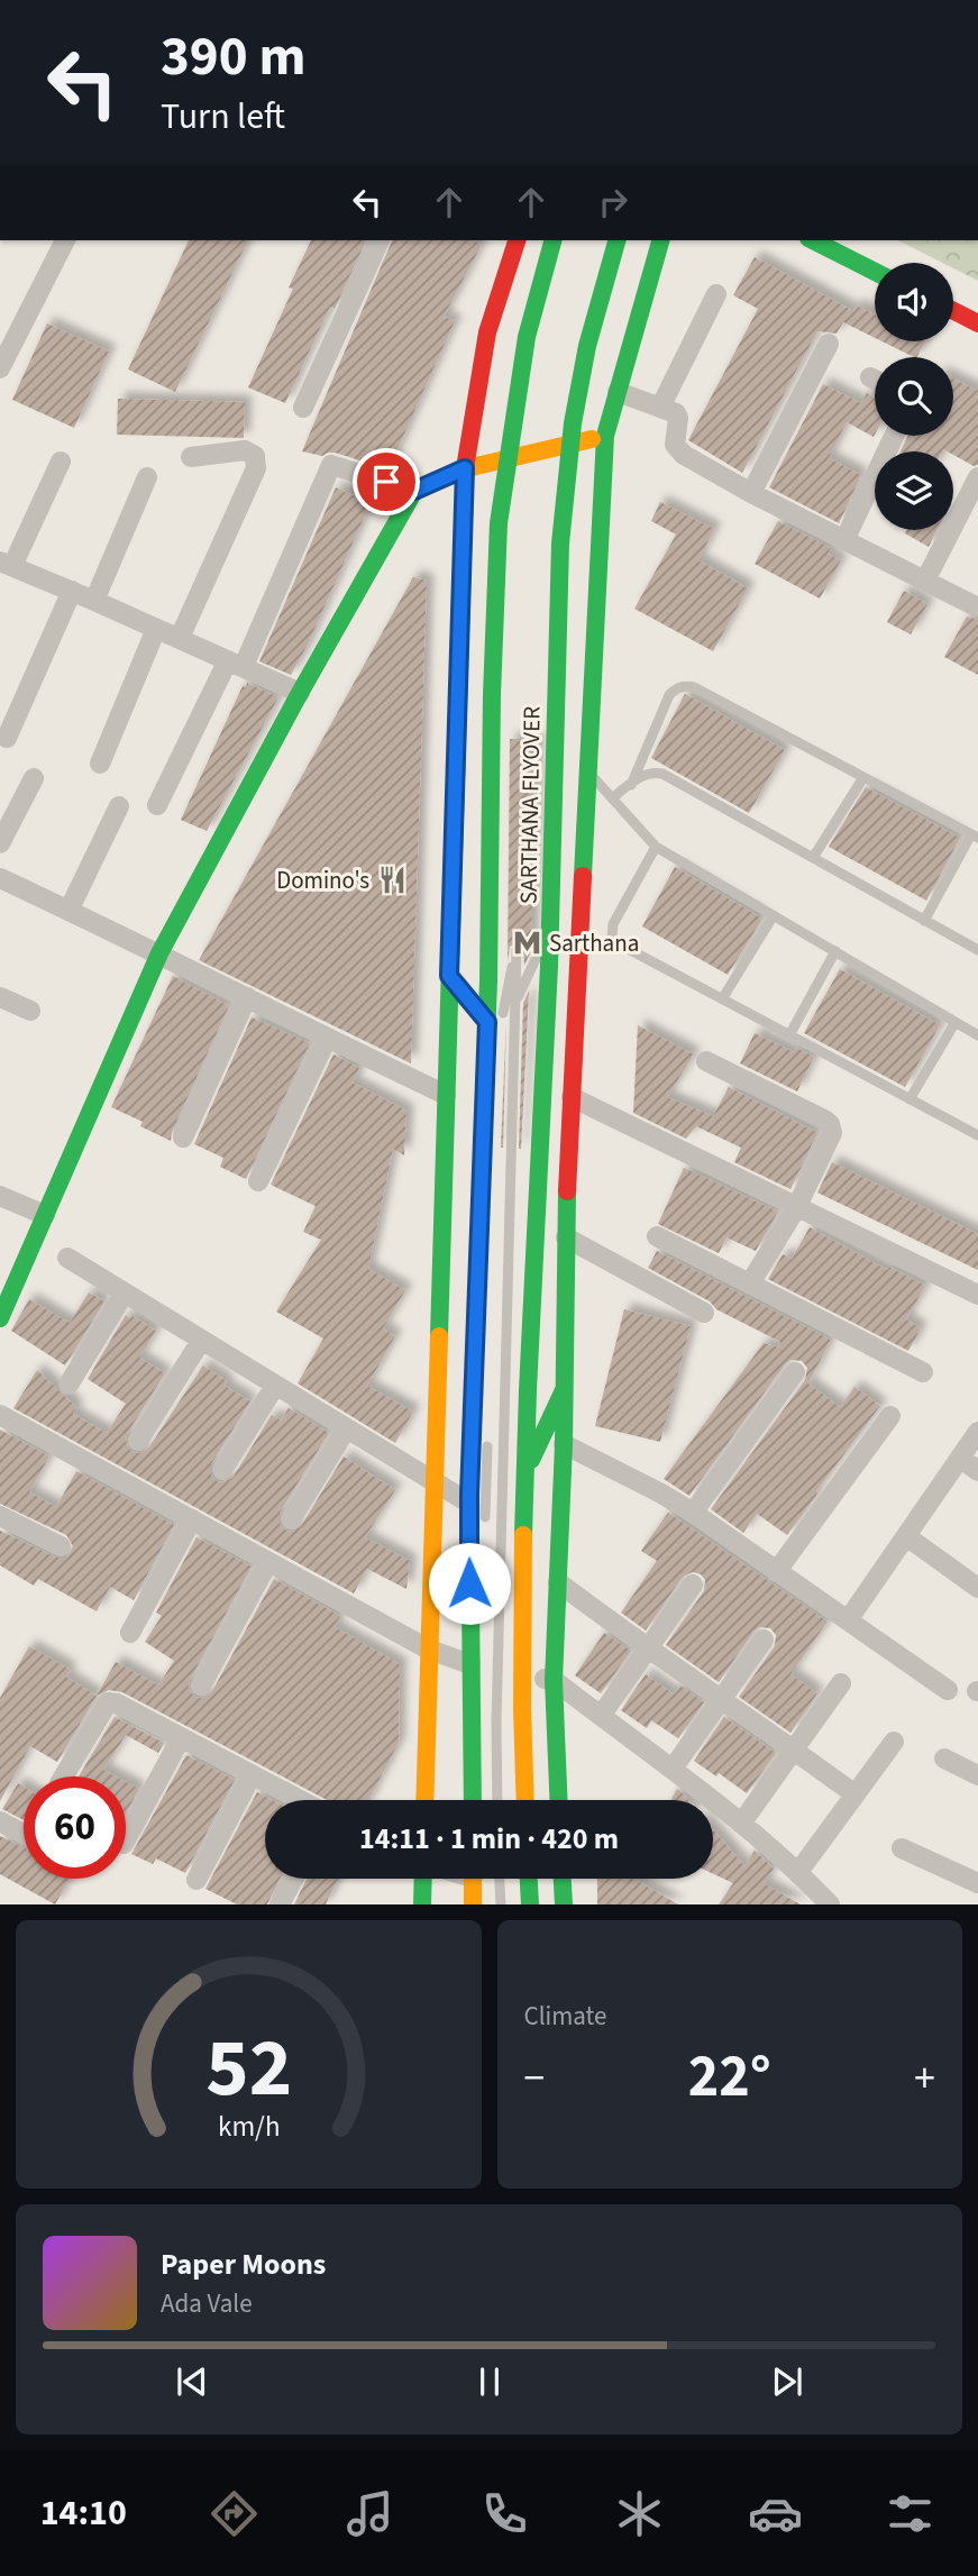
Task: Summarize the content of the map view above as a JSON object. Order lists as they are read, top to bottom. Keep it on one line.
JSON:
{"streets":{"street":["SARTHANA FLYOVER"]},"places":{"restaurant":["Domino's"],"metro station":["Sarthana"]},"page":{"turn":["390 m","Turn left"],"limit":"60","trip":"14:11 · 1 min · 420 m","tile":"Climate","heat":["−","22°","+"],"song":["Paper Moons","Ada Vale"],"tabs":"14:10","gauge":["52","km/h"]}}
